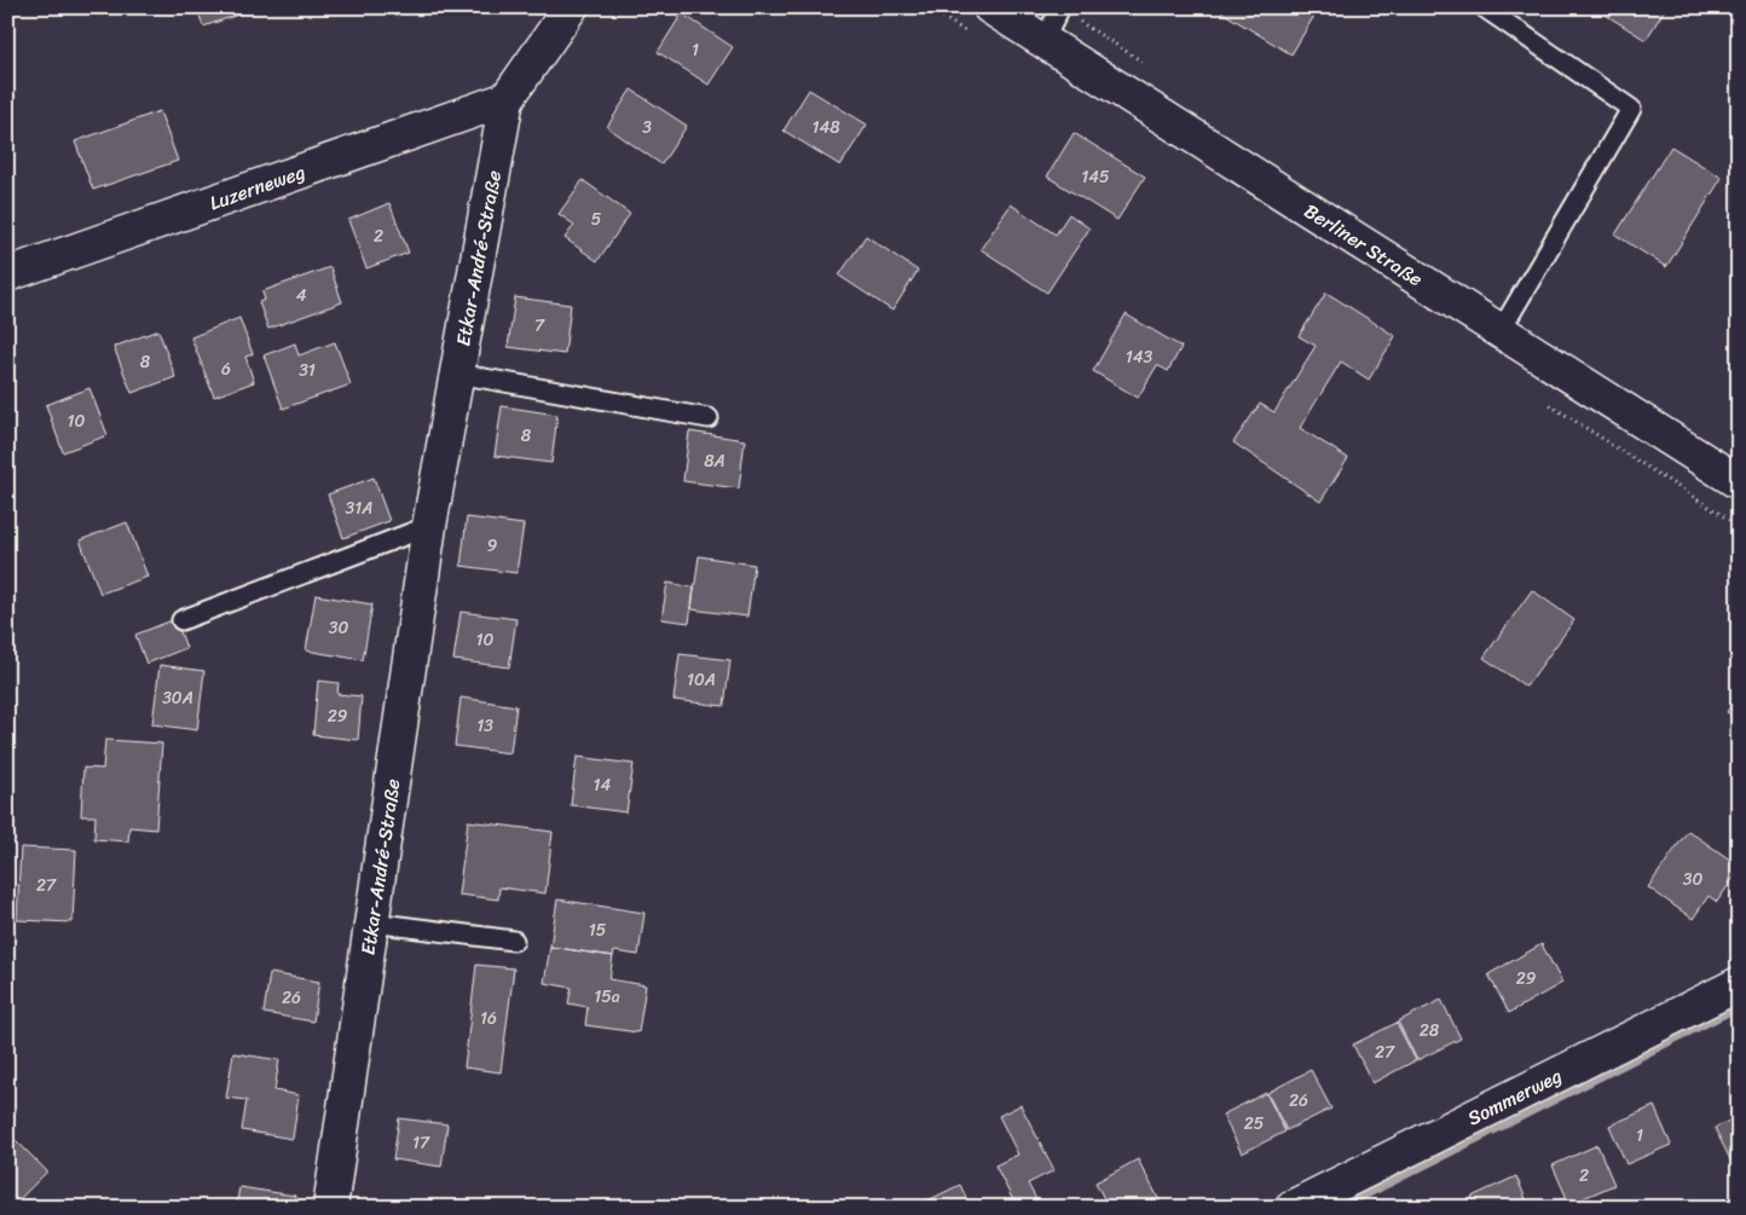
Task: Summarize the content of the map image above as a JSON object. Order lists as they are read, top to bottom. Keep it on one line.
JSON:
{"streets":{"street":["Luzerneweg","Berliner Straße","Etkar-André-Straße","Sommerweg"]},"crossings":[["Luzerneweg","Etkar-André-Straße"]],"house_numbers":["1","3","148","145","5","2","4","7","143","8","6","31","10","8","8A","31A","9","30","10","10A","30A","29","13","14","30","27","15","29","15a","26","16","28","27","26","25","1","17","2"]}
